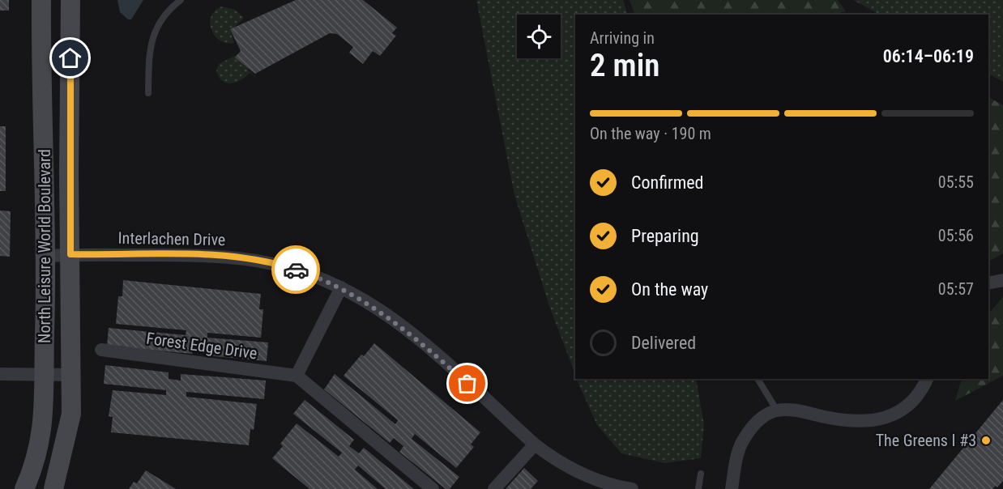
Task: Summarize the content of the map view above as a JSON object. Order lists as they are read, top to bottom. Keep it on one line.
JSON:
{"streets":{"street":["Interlachen Drive","North Leisure World Boulevard","Forest Edge Drive"]},"crossings":[["Interlachen Drive","North Leisure World Boulevard"]],"places":["The Greens I #3"],"page":{"heading":["2 min","Arriving in","06:14–06:19"],"bar":"On the way · 190 m","list":[["Confirmed","05:55"],["Preparing","05:56"],["On the way","05:57"],"Delivered"]}}
